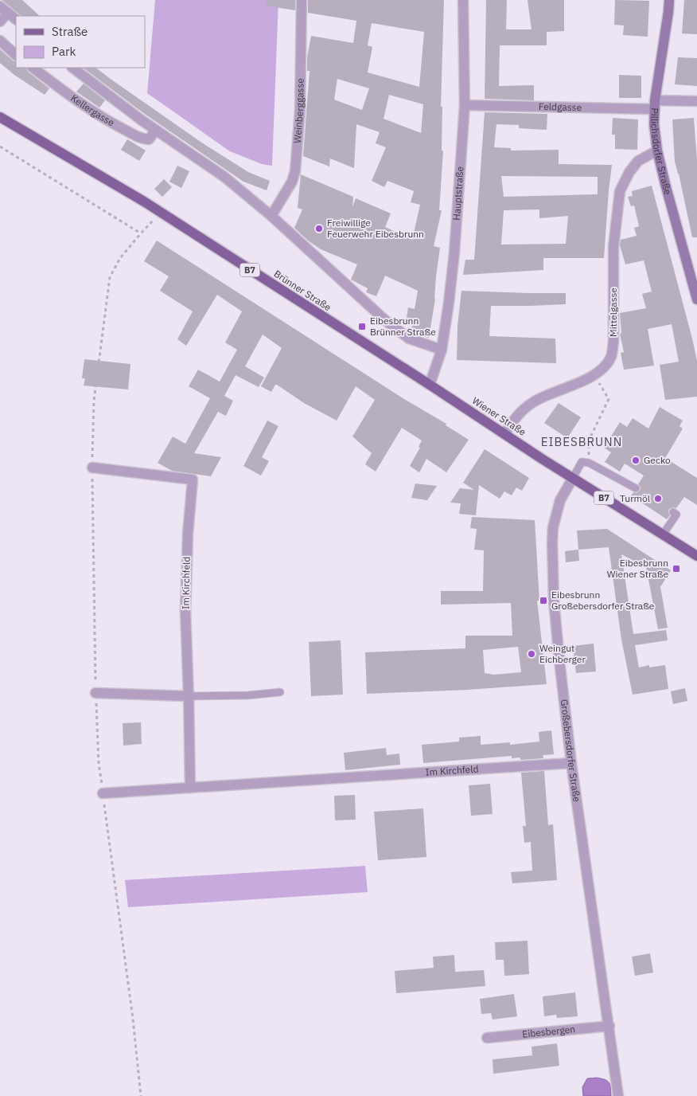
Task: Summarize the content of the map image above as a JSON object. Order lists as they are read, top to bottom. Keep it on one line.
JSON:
{"streets":{"main road":["Pillichsdorfer Straße","B7","Brünner Straße","Wiener Straße"],"street":["Feldgasse","Kellergasse","Weinberggasse","Hauptstraße","Mittelgasse","Im Kirchfeld","Großebersdorfer Straße","Eibesbergen"]},"crossings":[["Feldgasse","Pillichsdorfer Straße"],["Feldgasse","Hauptstraße"],["Kellergasse","Weinberggasse"],["Kellergasse","Hauptstraße"],["Pillichsdorfer Straße","Mittelgasse"],["Hauptstraße","Brünner Straße"],["Hauptstraße","Wiener Straße"],["Brünner Straße","Wiener Straße"],["Mittelgasse","Wiener Straße"],["Wiener Straße","Großebersdorfer Straße"],["Im Kirchfeld","Großebersdorfer Straße"],["Großebersdorfer Straße","Eibesbergen"]],"districts":["EIBESBRUNN"],"places":{"other":["Freiwillige Feuerwehr Eibesbrunn","Gecko","Turmöl","Weingut Eichberger"],"transit":["Eibesbrunn Brünner Straße","Eibesbrunn Wiener Straße","Eibesbrunn Großebersdorfer Straße"]},"legend":["Straße","Park"]}
